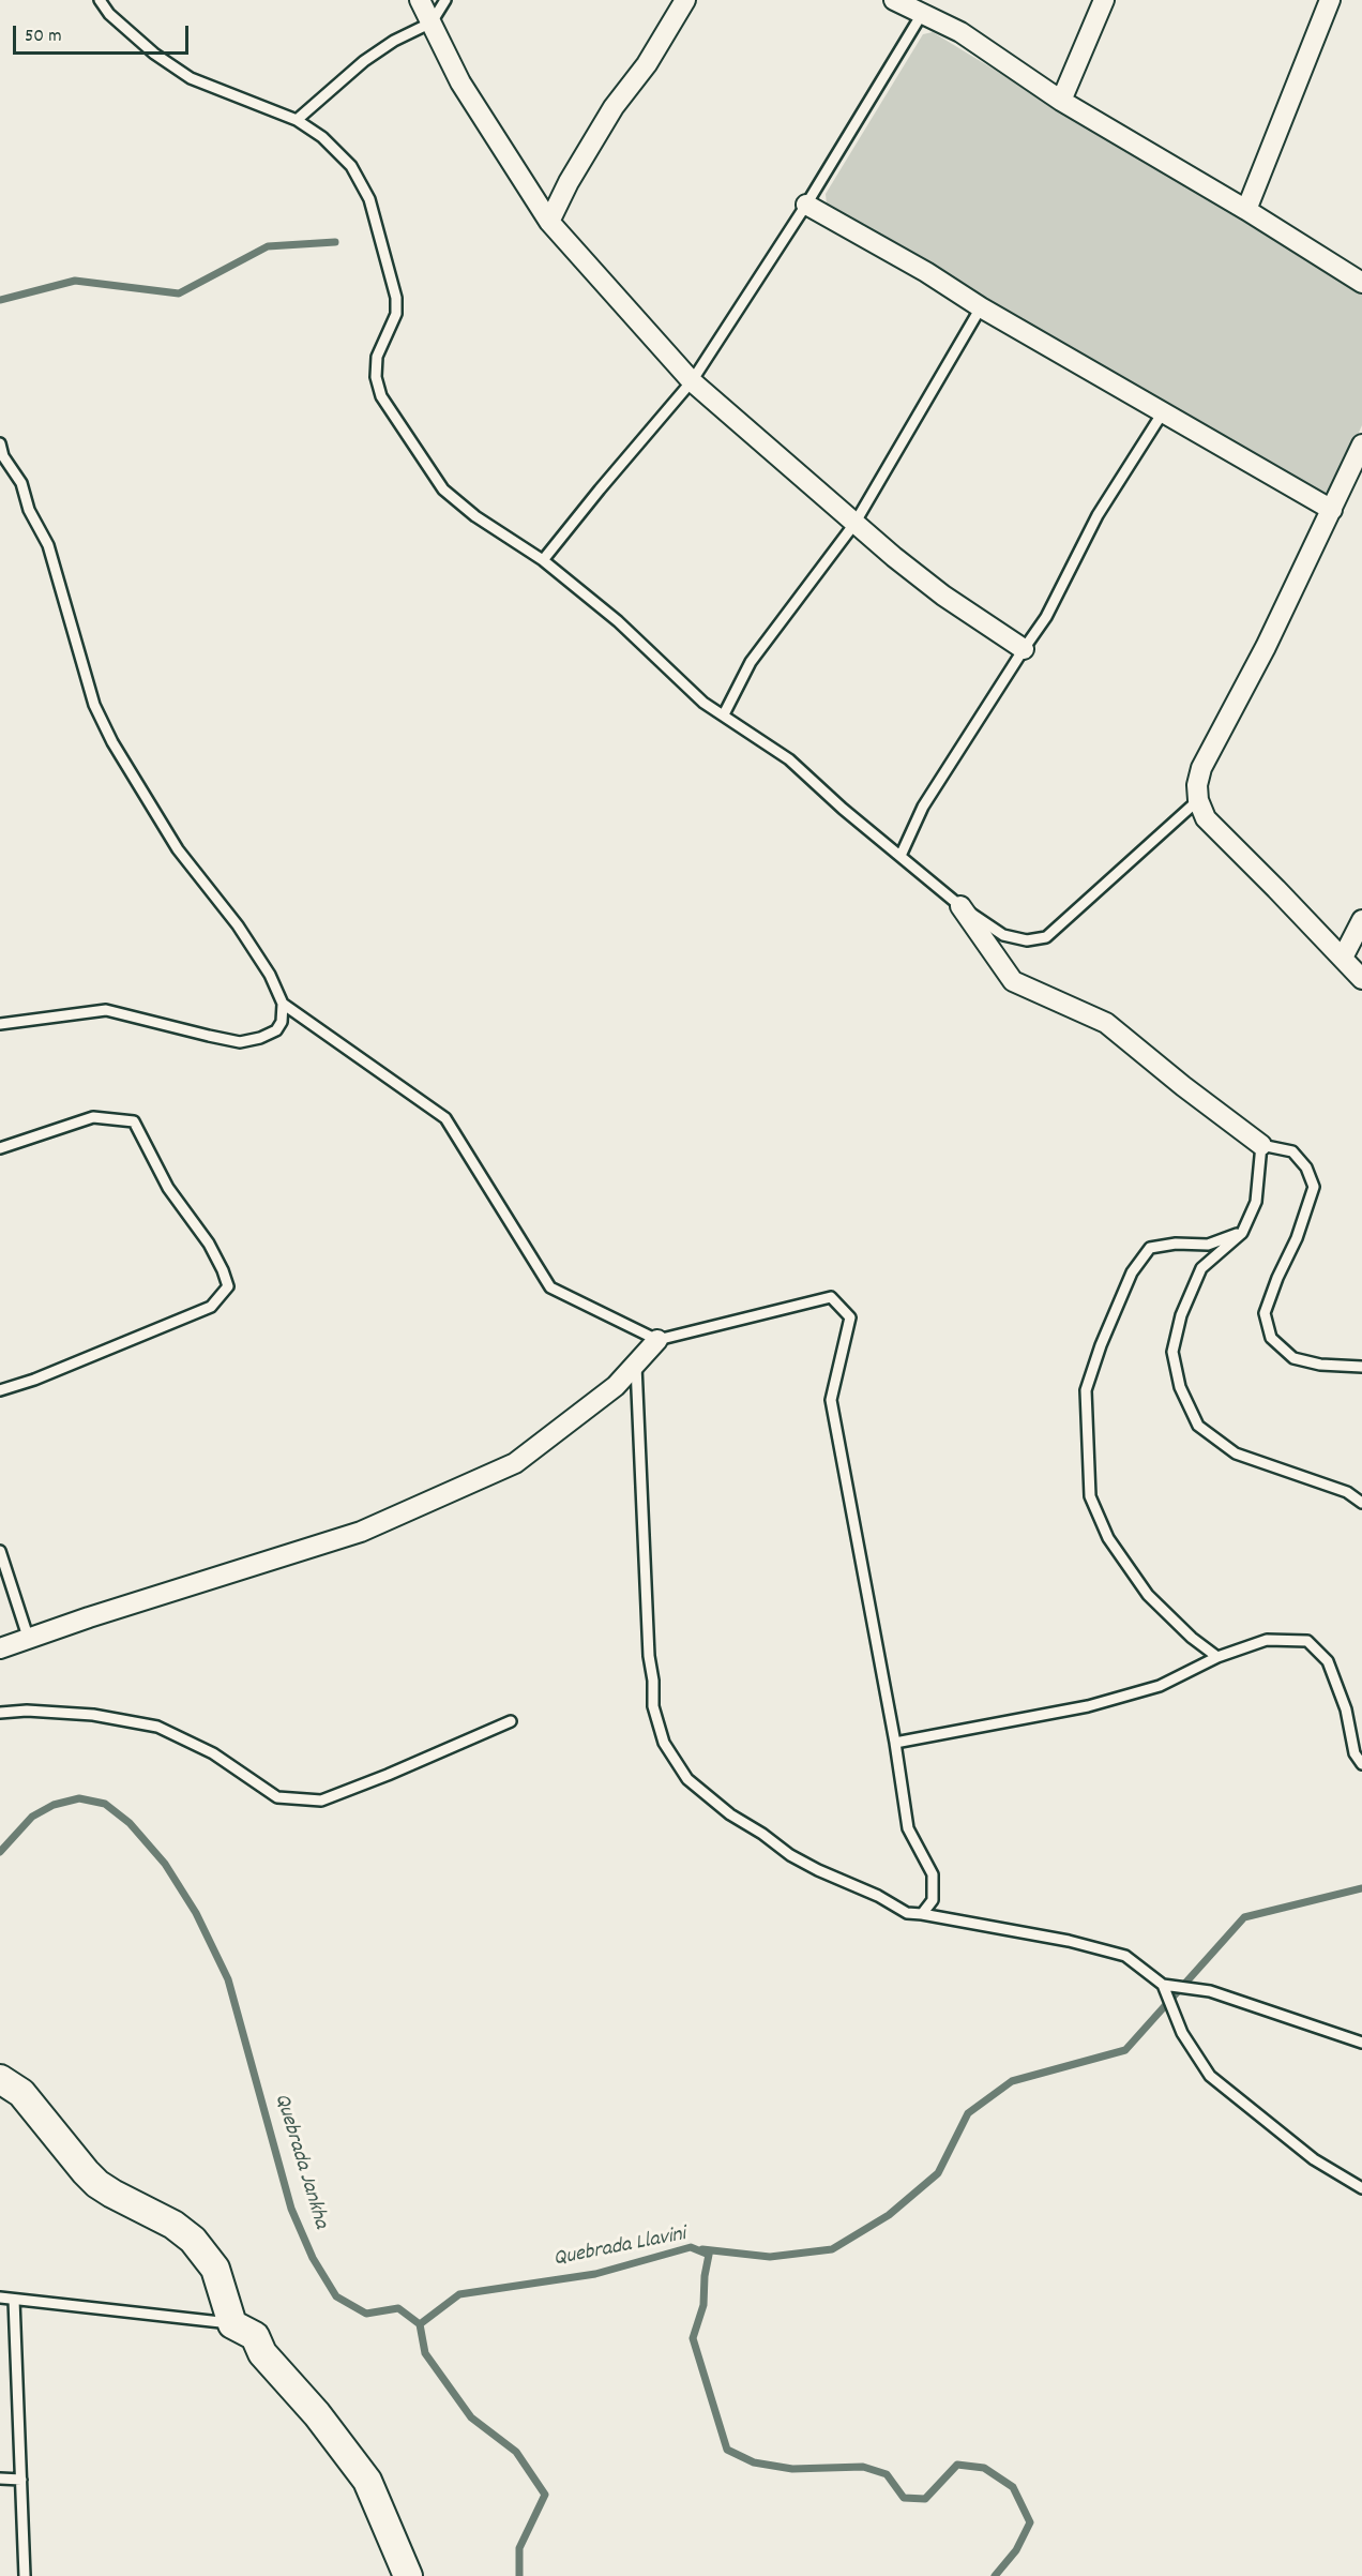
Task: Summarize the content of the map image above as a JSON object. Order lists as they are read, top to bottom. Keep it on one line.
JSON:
{"water":["Quebrada Jankha","Quebrada Llavini"],"scale_bar":"50 m"}
